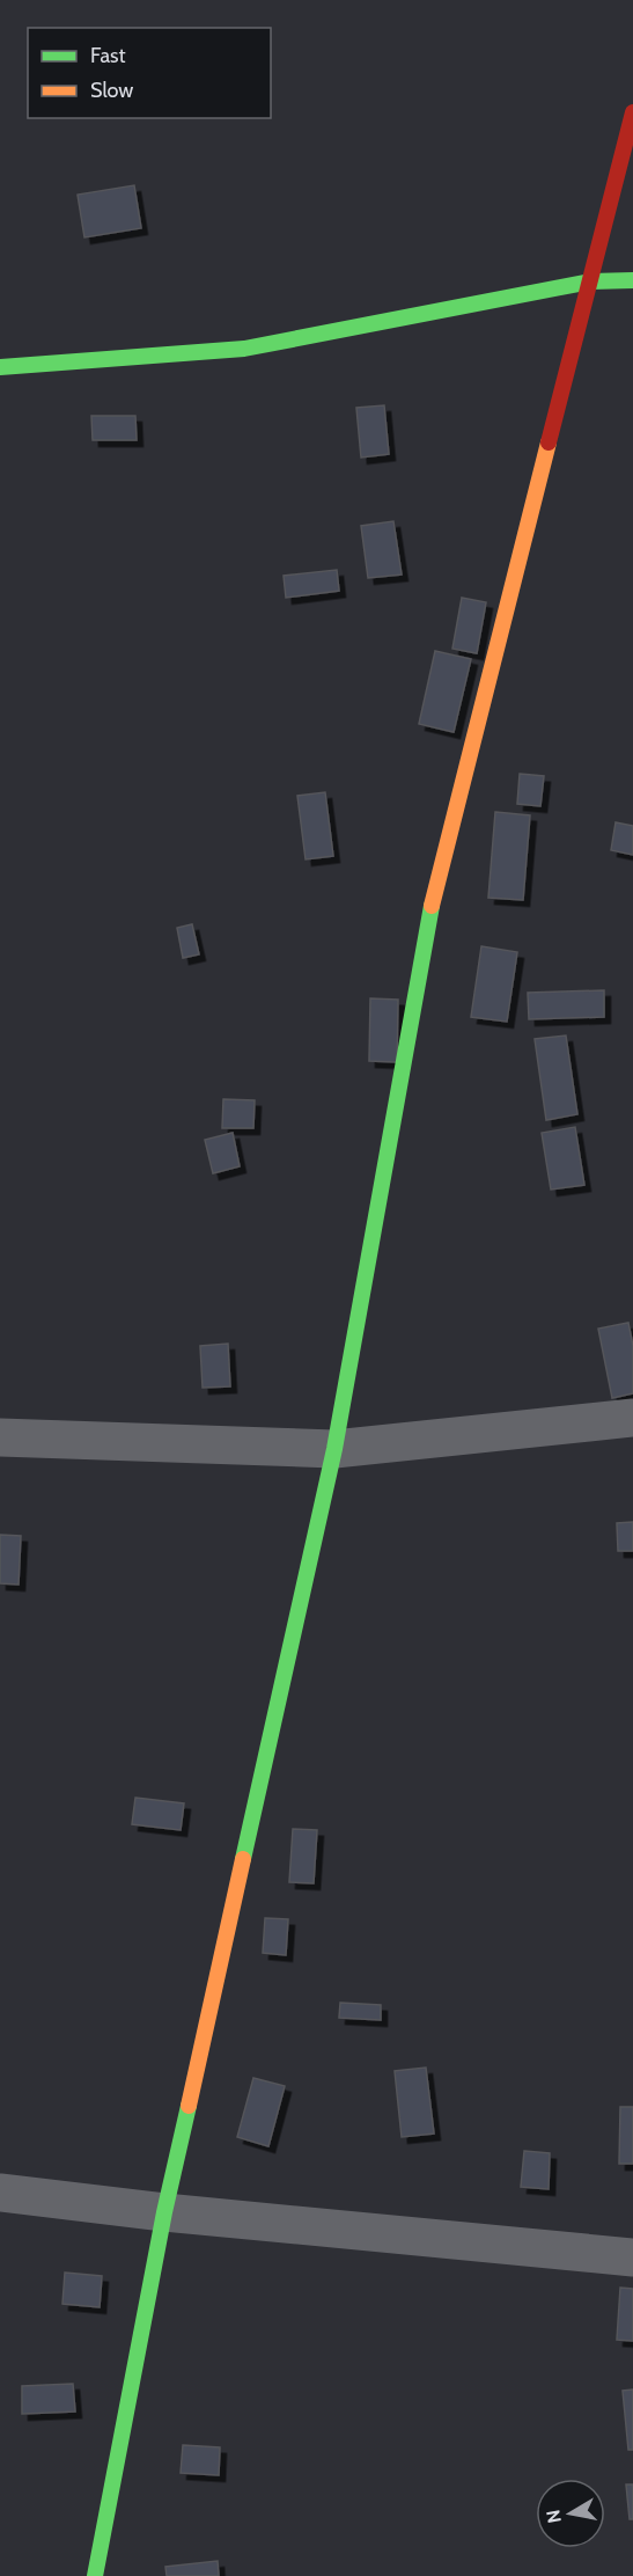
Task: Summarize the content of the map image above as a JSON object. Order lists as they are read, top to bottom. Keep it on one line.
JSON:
{"legend":["Fast","Slow"],"north":"left"}
